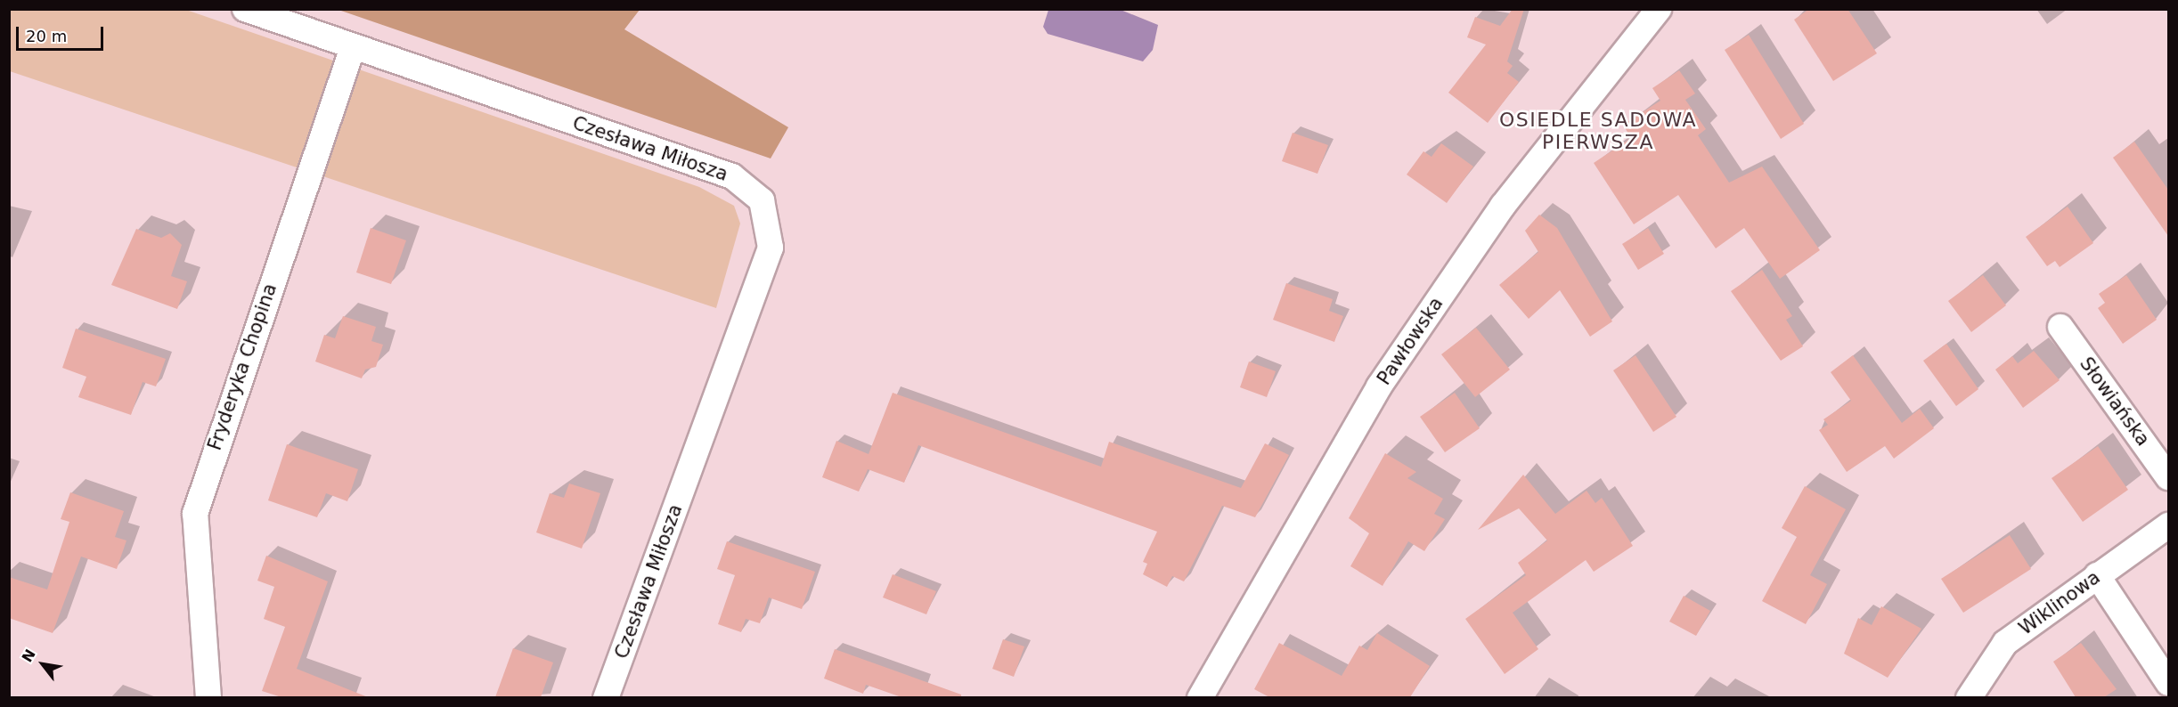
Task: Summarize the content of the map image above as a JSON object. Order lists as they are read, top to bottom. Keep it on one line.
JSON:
{"streets":{"street":["Czesława Miłosza","Pawłowska","Fryderyka Chopina","Słowiańska","Wiklinowa"]},"crossings":[["Czesława Miłosza","Fryderyka Chopina"]],"districts":["OSIEDLE SADOWA PIERWSZA"],"scale_bar":"20 m","north":"top left"}
